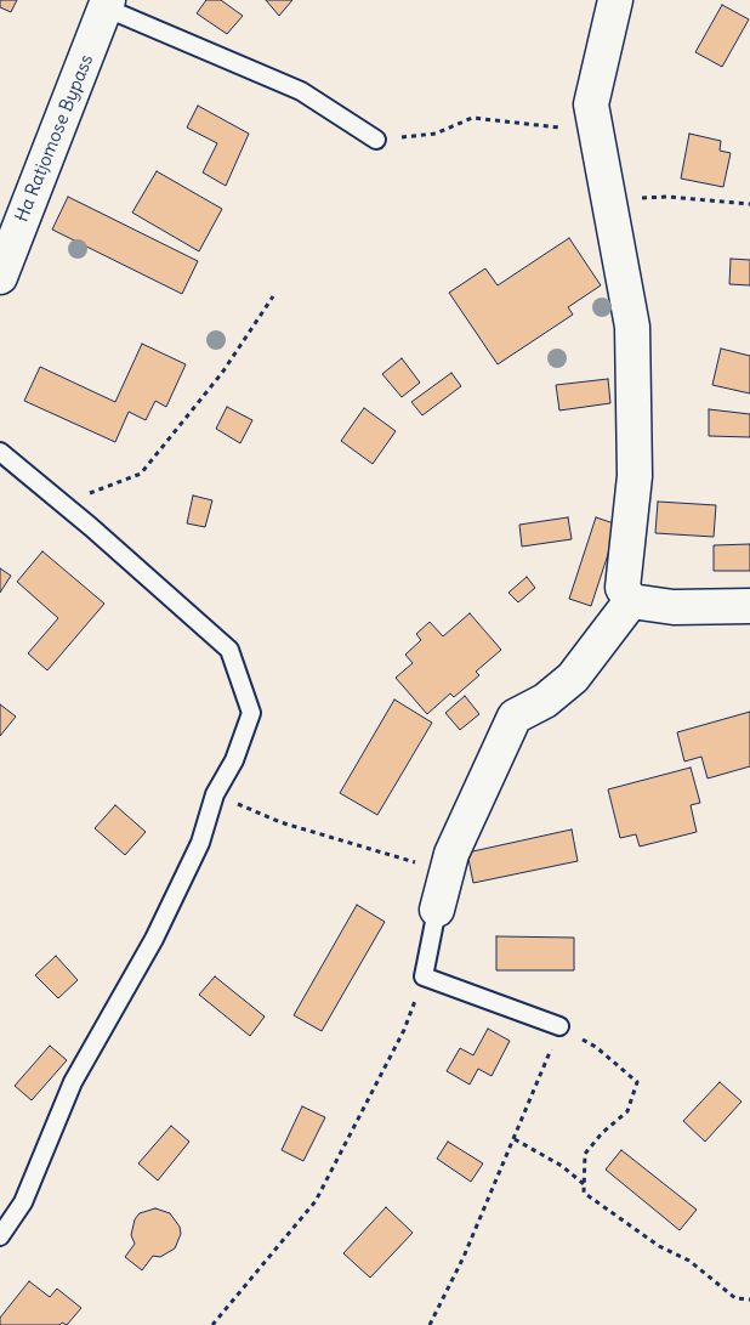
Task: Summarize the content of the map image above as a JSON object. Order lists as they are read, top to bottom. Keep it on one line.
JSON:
{"streets":{"street":["Ha Ratjomose Bypass"]}}
